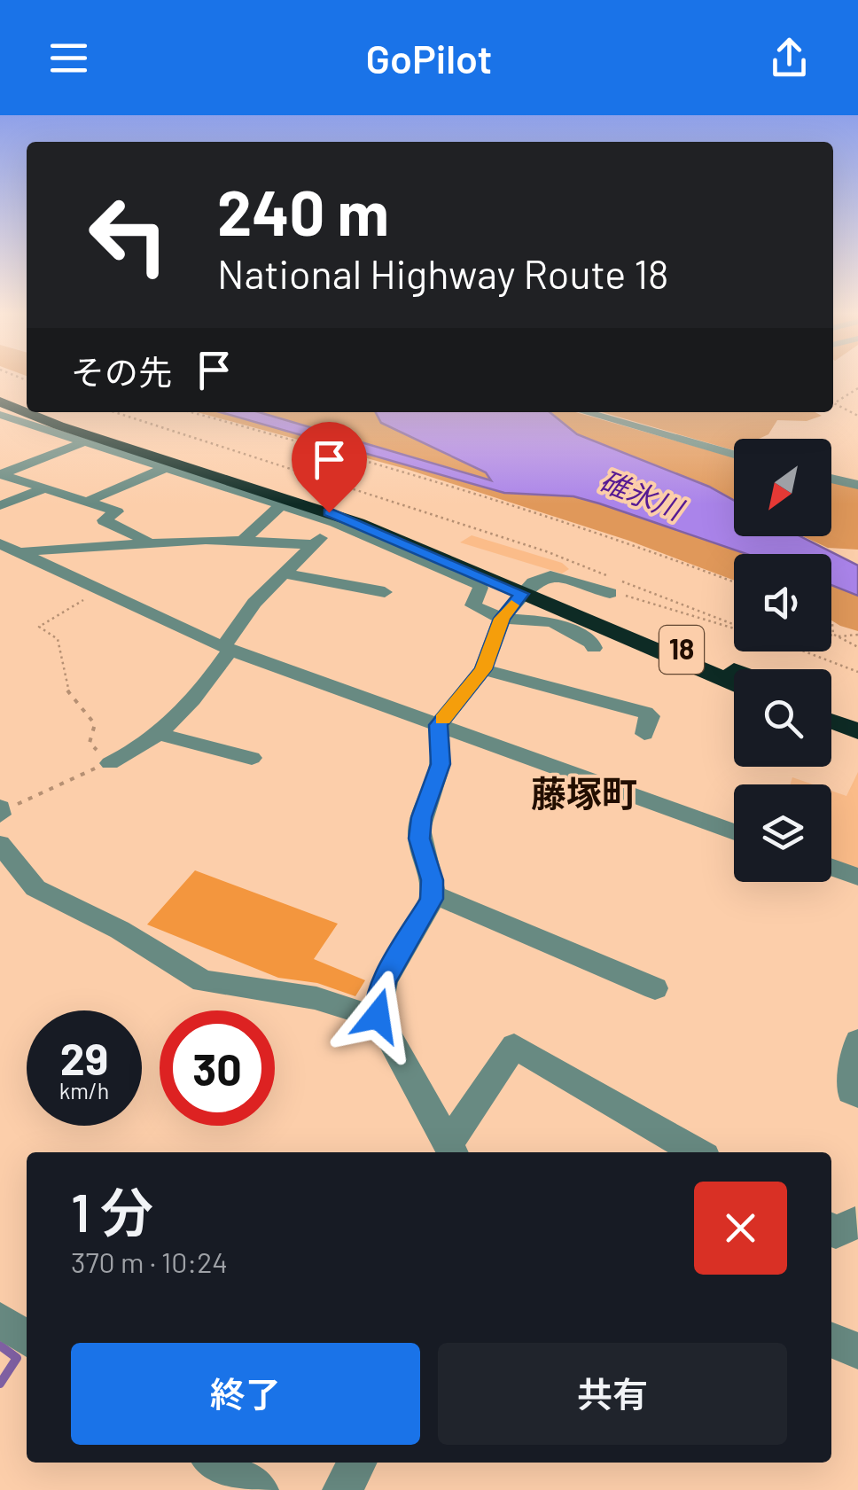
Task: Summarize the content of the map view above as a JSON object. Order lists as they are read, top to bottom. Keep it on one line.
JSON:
{"streets":{"highway":["18"]},"districts":["藤塚町"],"water":["碓氷川"],"north":"bottom left","page":{"header":"GoPilot","turn":["240 m","National Highway Route 18"],"then":"その先","speed":"29 km/h","limit":"30","heading":["1 分","370 m · 10:24"],"buttons":["終了","共有"]}}
